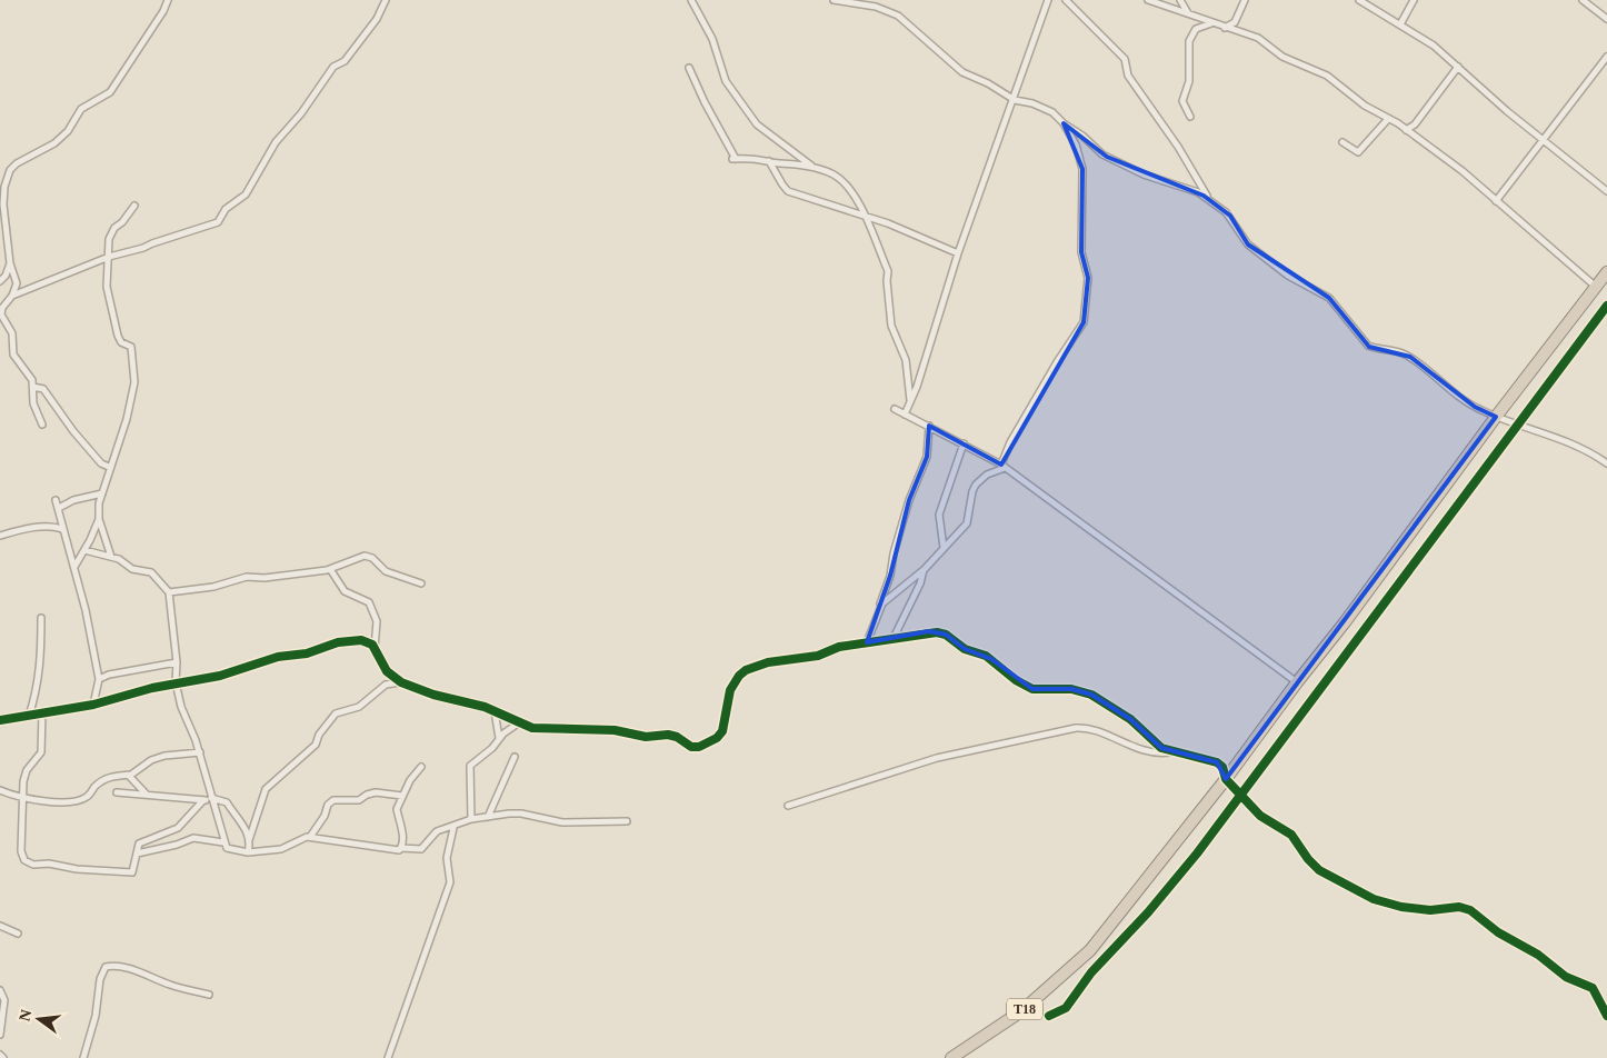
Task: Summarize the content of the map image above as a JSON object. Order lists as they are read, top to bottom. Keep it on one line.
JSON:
{"streets":{"highway":["T18"]},"north":"left"}
